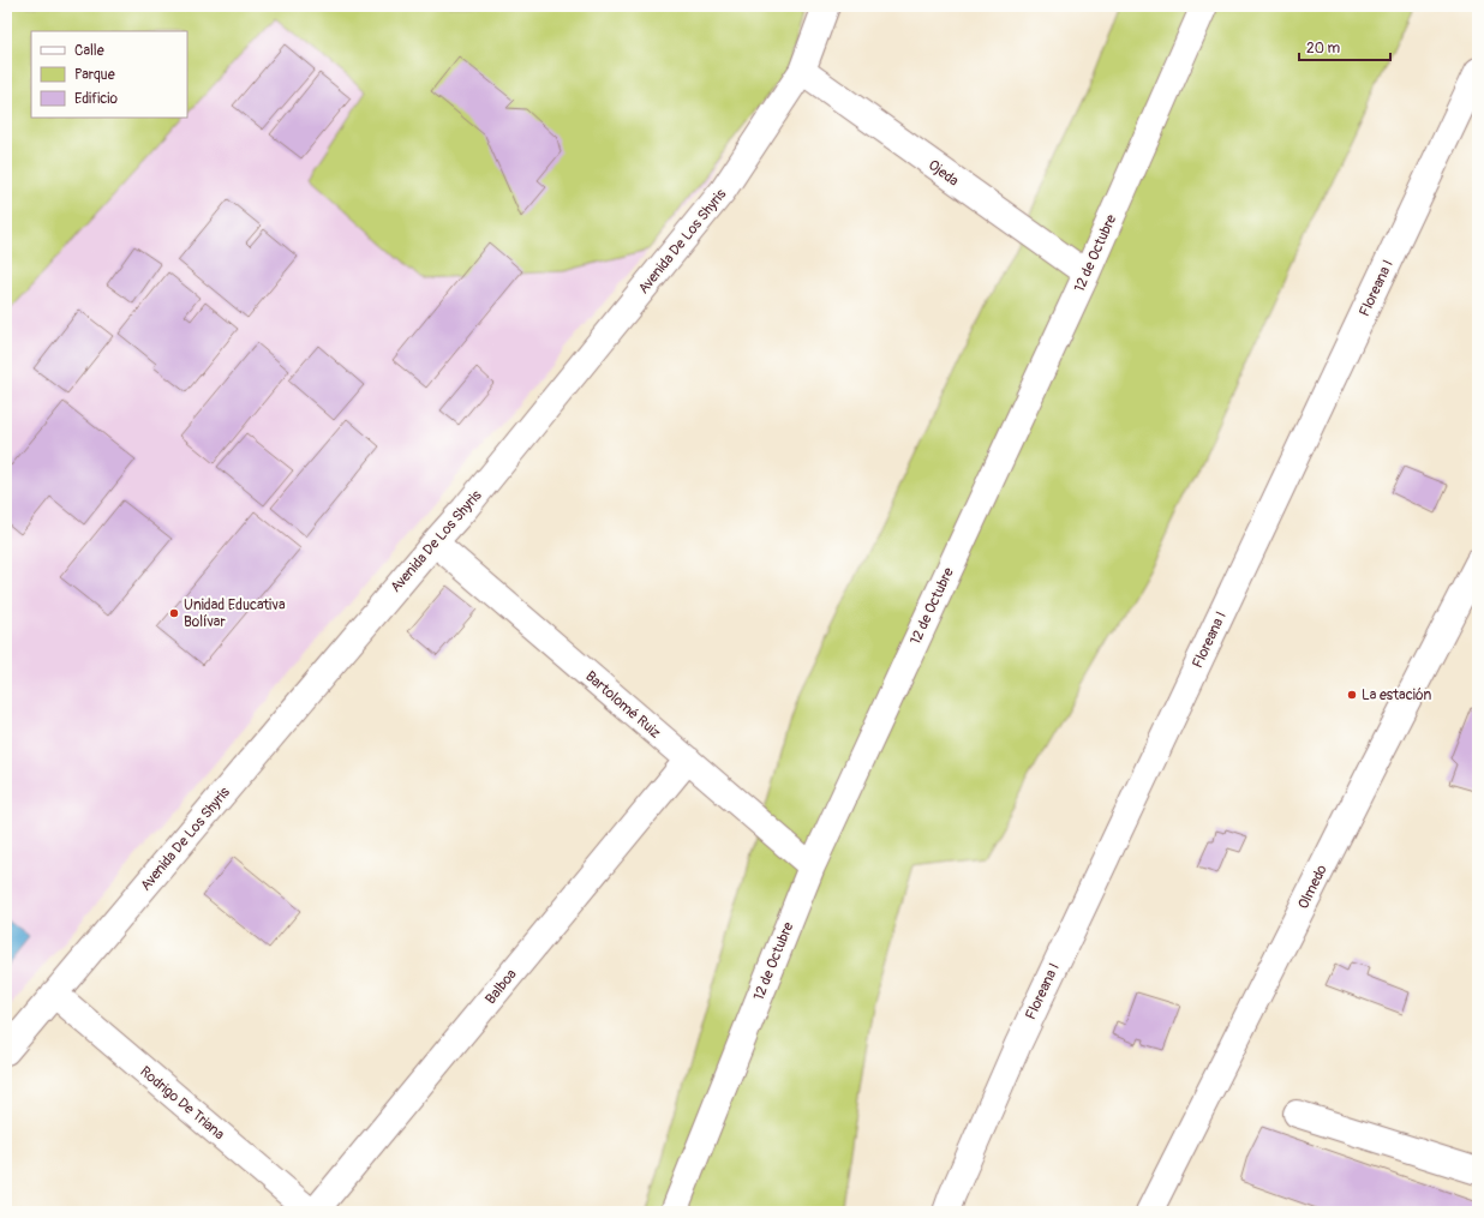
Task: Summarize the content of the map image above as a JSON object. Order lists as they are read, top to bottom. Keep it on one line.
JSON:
{"streets":{"street":["Ojeda","Avenida De Los Shyris","12 de Octubre","Floreana I","Bartolomé Ruiz","Olmedo","Balboa","Rodrigo De Triana"]},"crossings":[["Ojeda","Avenida De Los Shyris"],["Ojeda","12 de Octubre"],["Avenida De Los Shyris","Bartolomé Ruiz"],["Avenida De Los Shyris","Rodrigo De Triana"],["12 de Octubre","Bartolomé Ruiz"],["Bartolomé Ruiz","Balboa"]],"places":["Unidad Educativa Bolívar","La estación"],"legend":["Calle","Parque","Edificio"],"scale_bar":"20 m"}
